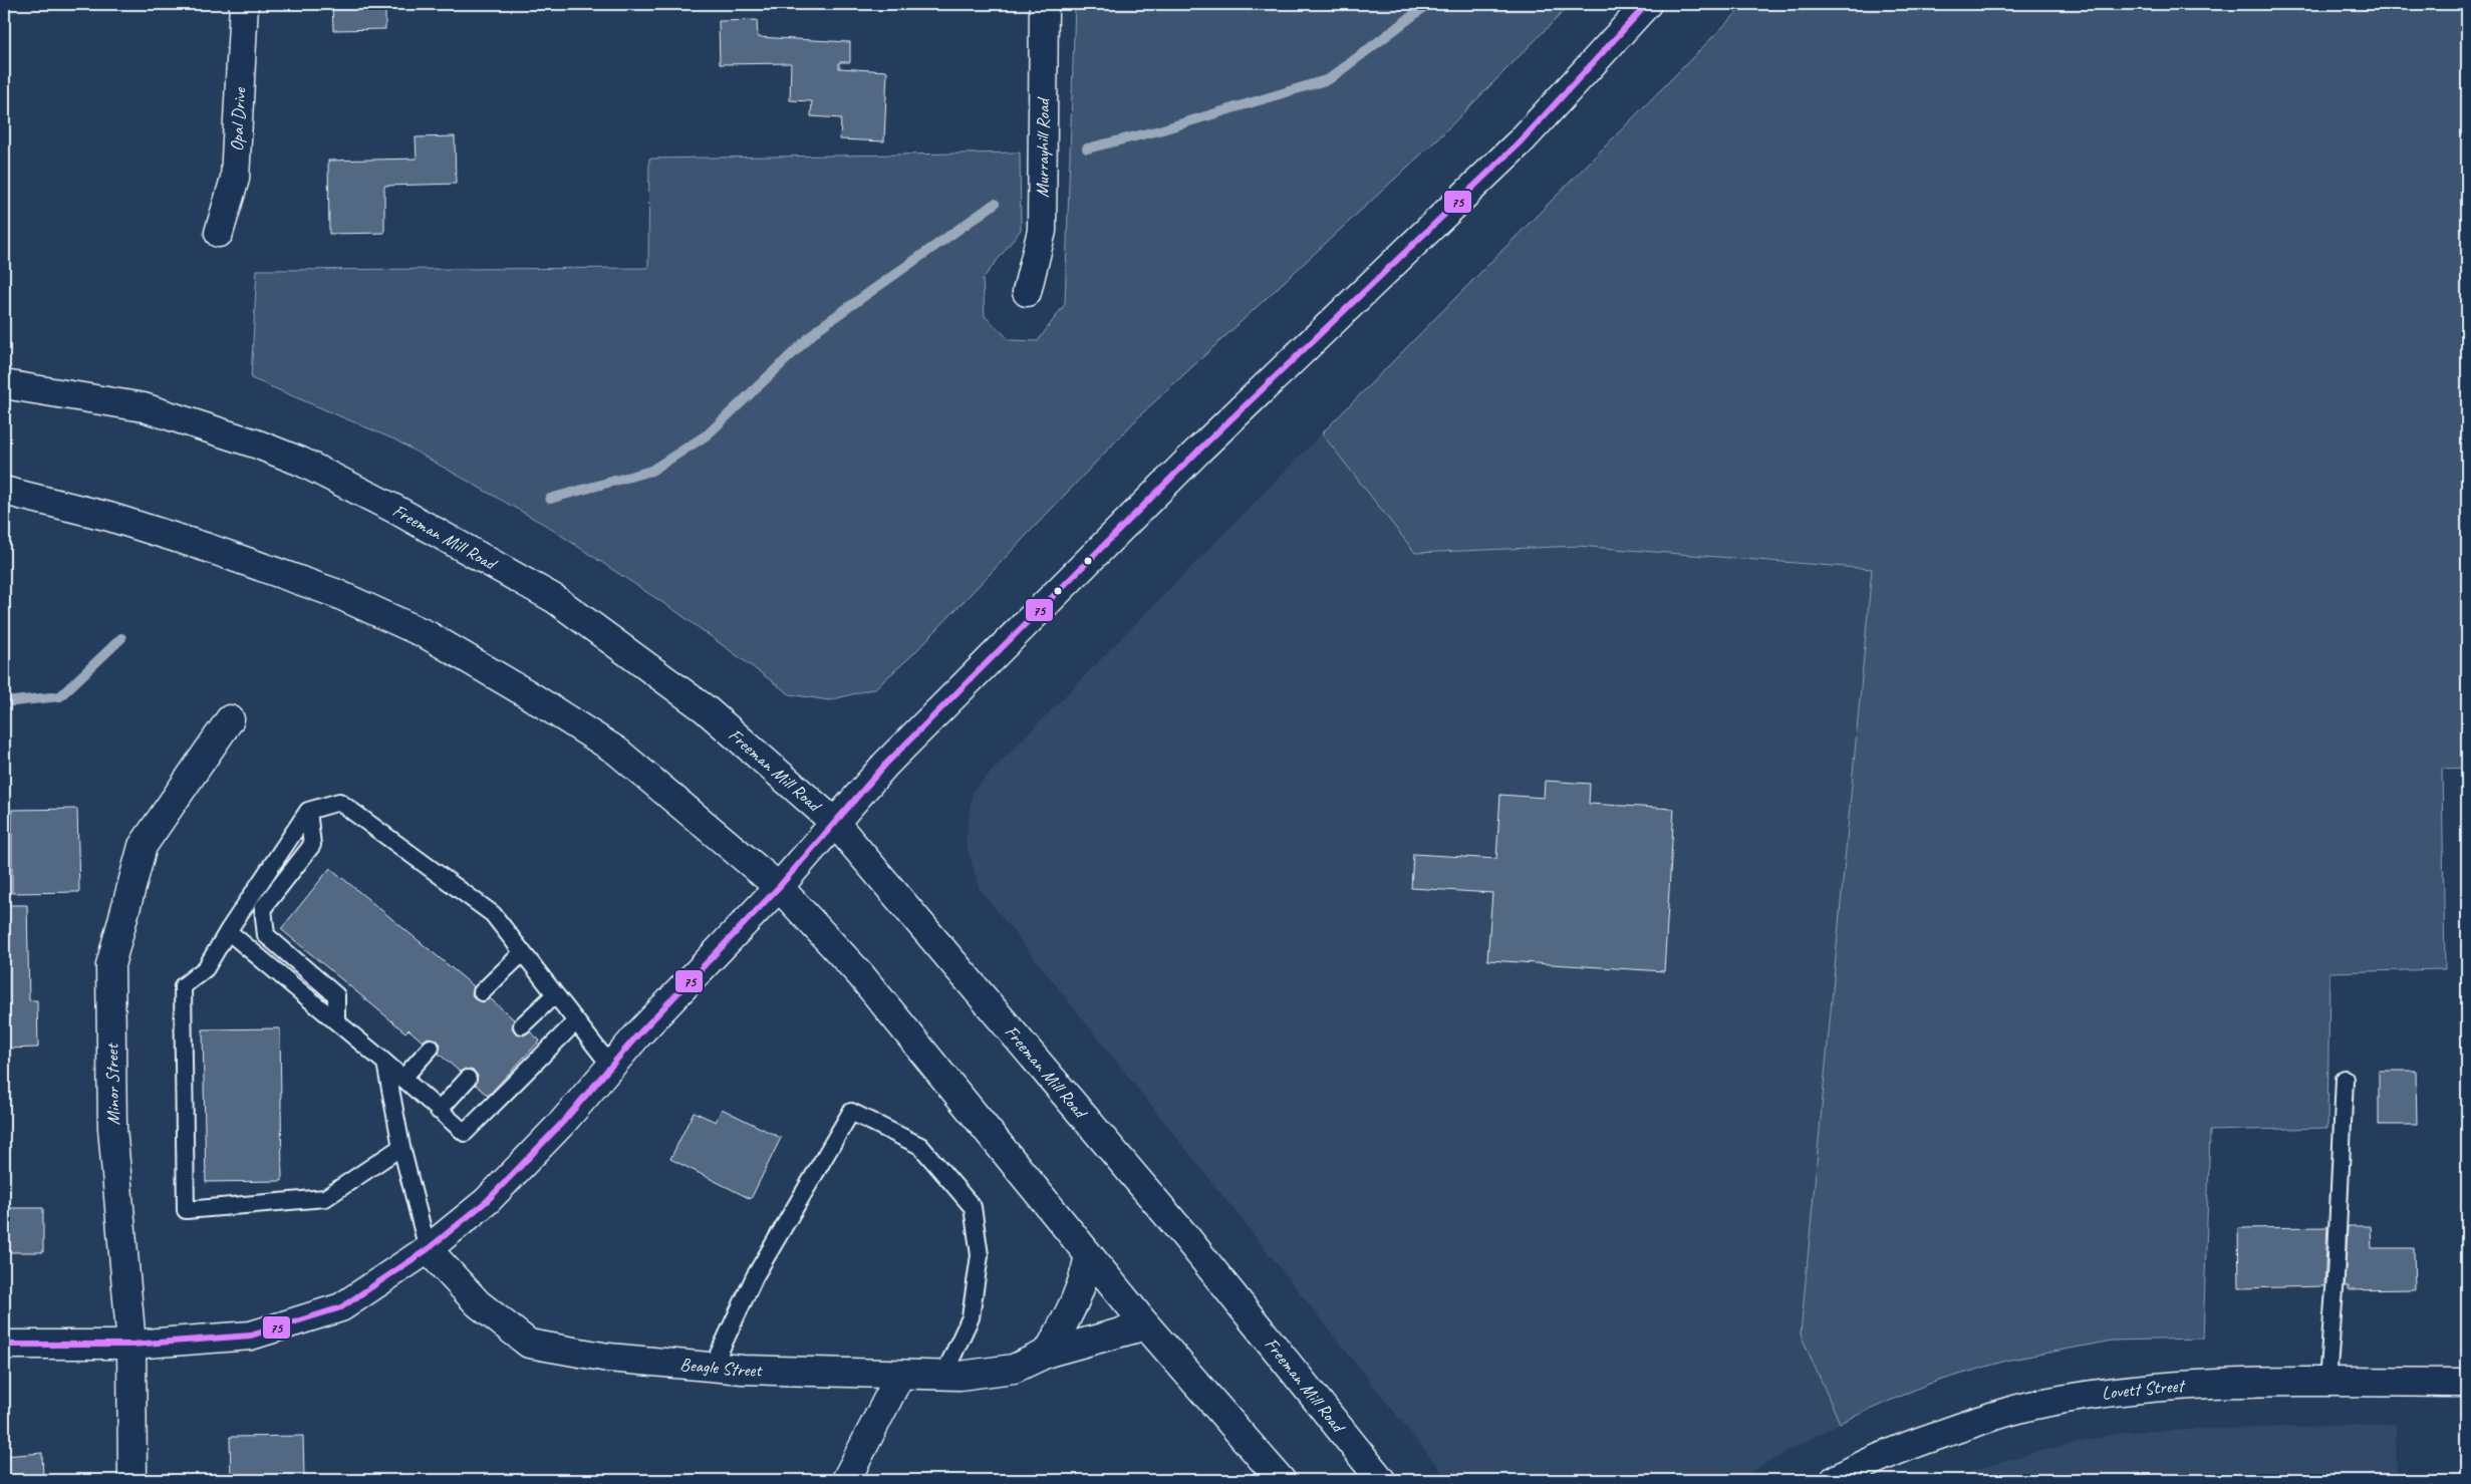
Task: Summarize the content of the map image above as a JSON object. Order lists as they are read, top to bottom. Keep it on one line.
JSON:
{"streets":{"main road":["Opal Drive","Murrayhill Road","Freeman Mill Road","Minor Street","Beagle Street","Lovett Street"]},"lines":["transit line 75"]}
